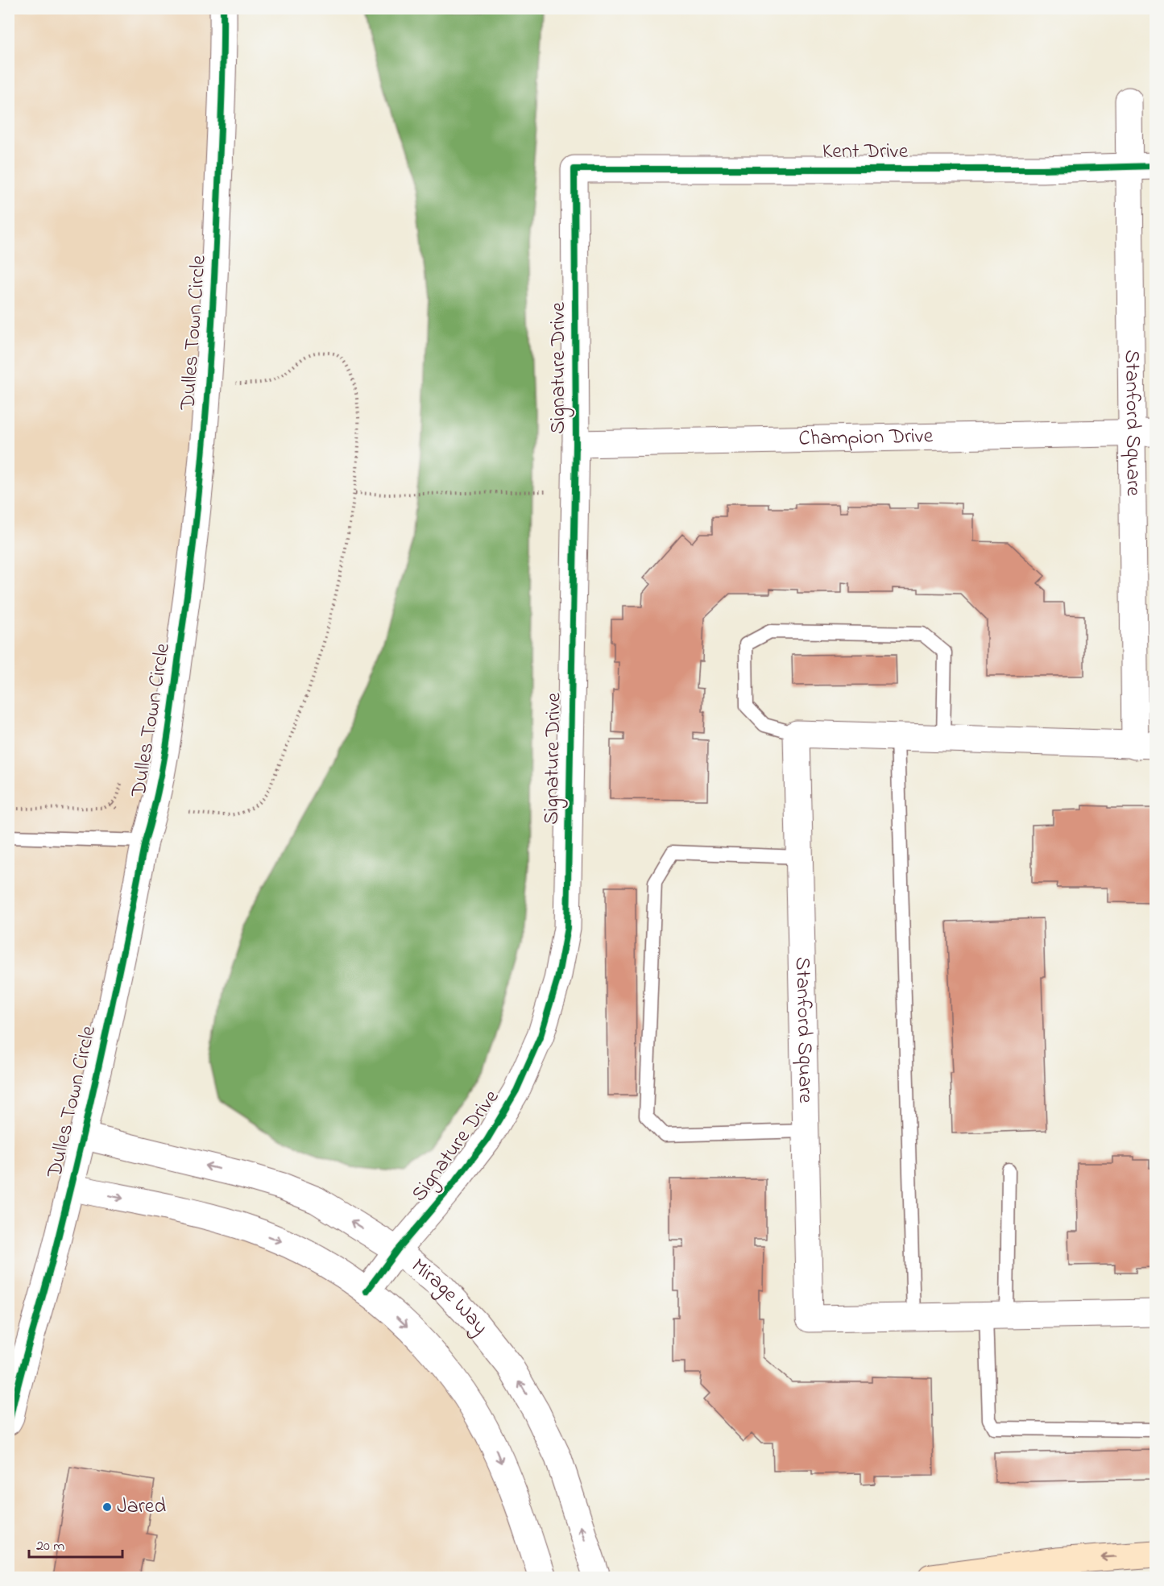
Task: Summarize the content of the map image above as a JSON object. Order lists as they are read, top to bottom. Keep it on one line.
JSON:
{"streets":{"street":["Kent Drive","Dulles Town Circle","Signature Drive","Stanford Square","Champion Drive","Mirage Way"]},"crossings":[["Kent Drive","Signature Drive"],["Kent Drive","Stanford Square"],["Dulles Town Circle","Mirage Way"],["Signature Drive","Champion Drive"],["Signature Drive","Mirage Way"],["Stanford Square","Champion Drive"]],"places":["Jared"],"scale_bar":"20 m"}
